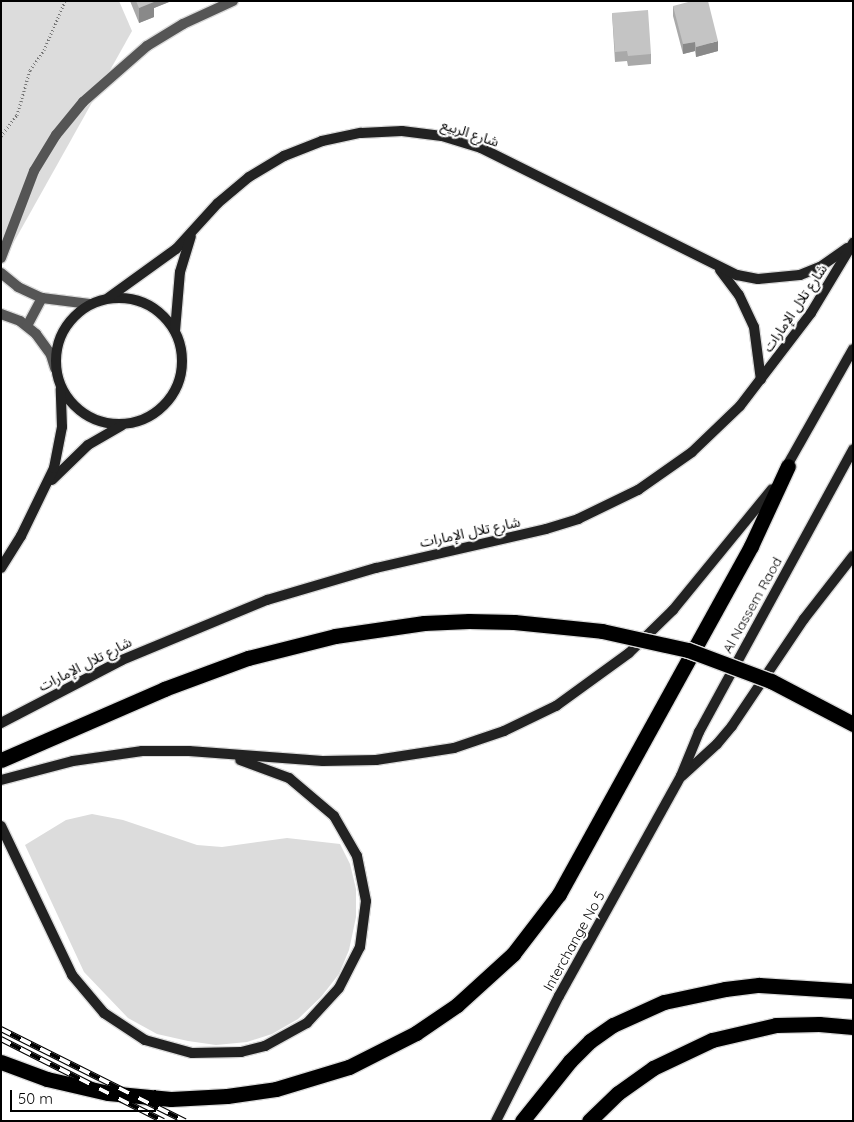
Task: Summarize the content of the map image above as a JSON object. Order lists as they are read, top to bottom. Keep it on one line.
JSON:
{"streets":{"main road":["شارع الربيع","شارع تلال الإمارات","Al Nassem Raod","Interchange No 5"]},"crossings":[["شارع الربيع","شارع تلال الإمارات"],["Al Nassem Raod","Interchange No 5"]],"scale_bar":"50 m"}
